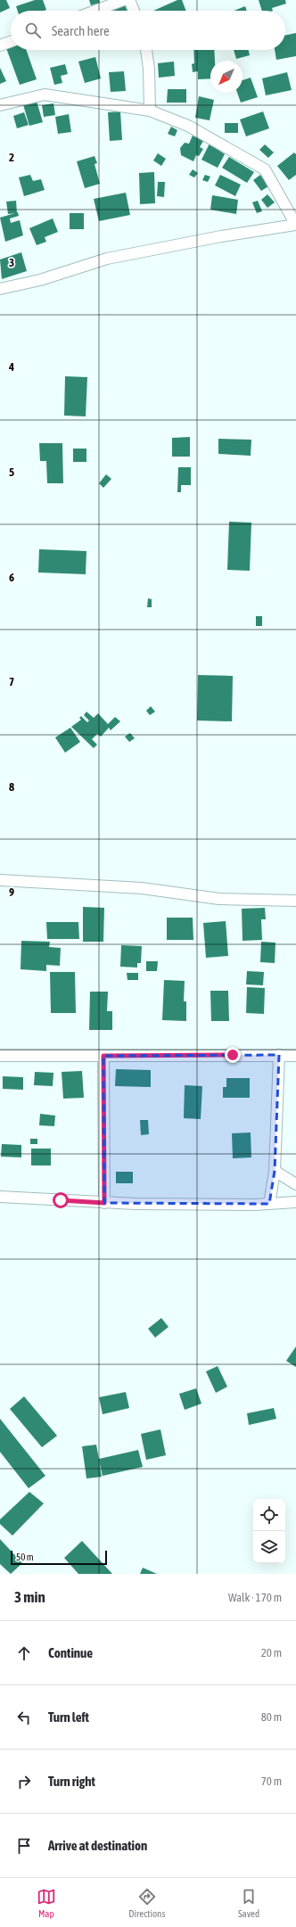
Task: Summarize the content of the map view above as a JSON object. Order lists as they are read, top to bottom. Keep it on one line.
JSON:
{"scale_bar":"50 m","north":"bottom left","page":{"search":"Search here","scale":"50 m","heading":["3 min","Walk · 170 m"],"list":[["Continue","20 m"],["Turn left","80 m"],["Turn right","70 m"],"Arrive at destination"],"nav":["Map","Directions","Saved"]},"grid":{"rows":["2","3","4","5","6","7","8","9"]}}
